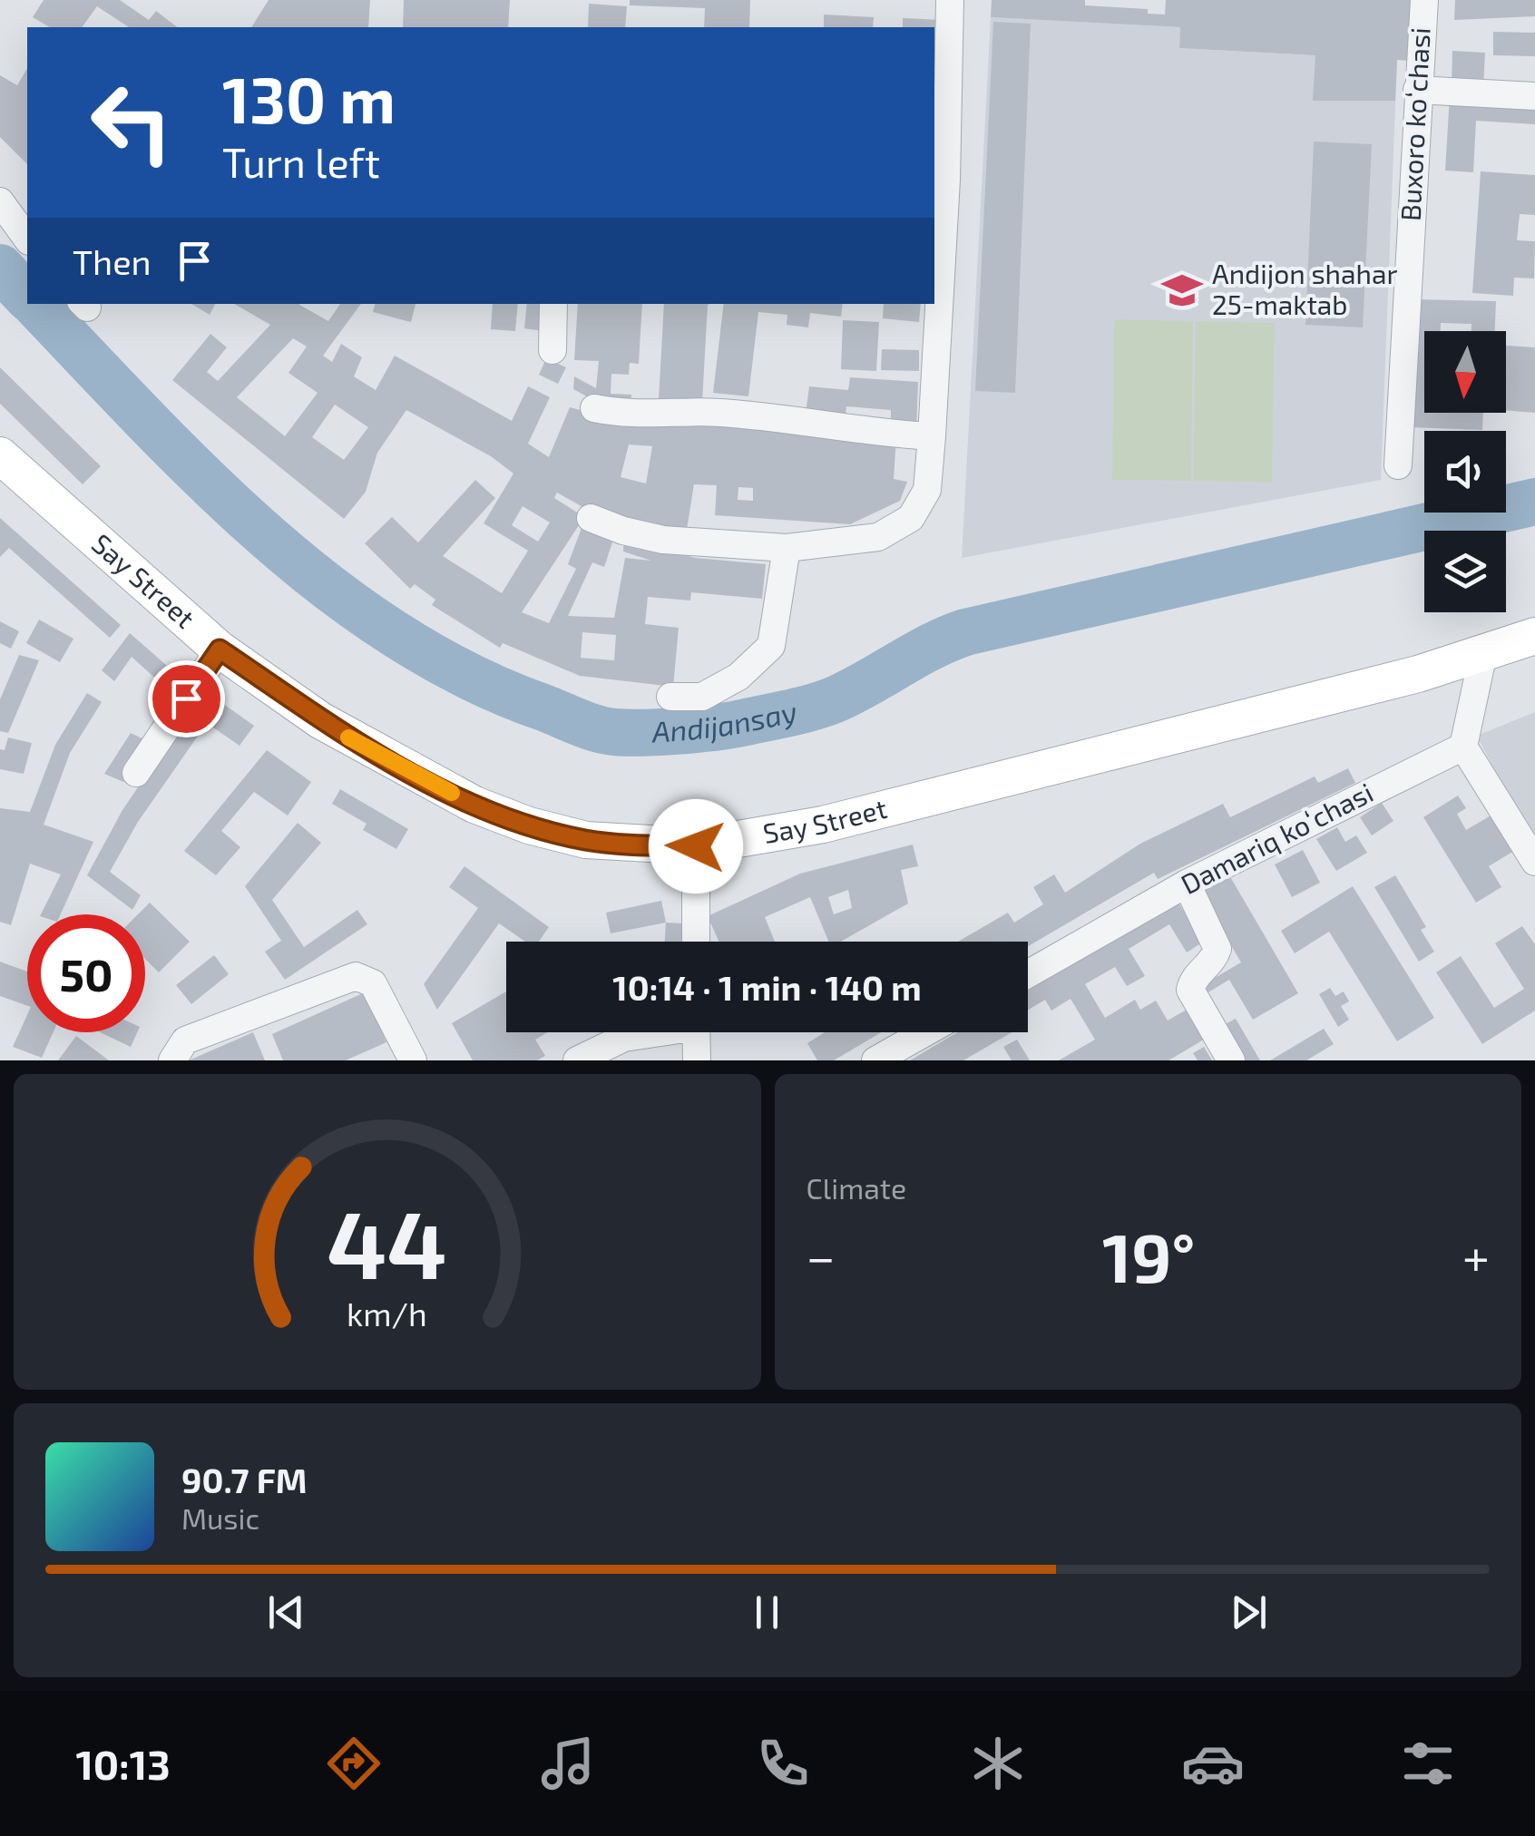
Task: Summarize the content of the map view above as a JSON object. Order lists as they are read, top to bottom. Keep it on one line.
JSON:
{"streets":{"main road":["Say Street"],"street":["Buxoro koʻchasi","Damariq koʻchasi"]},"water":["Andijansay"],"places":{"school or university":["Andijon shahar 25-maktab"]},"north":"bottom","page":{"turn":["130 m","Turn left"],"then":"Then","limit":"50","trip":"10:14 · 1 min · 140 m","tile":"Climate","heat":["−","19°","+"],"song":["90.7 FM","Music"],"tabs":"10:13","gauge":["44","km/h"]}}
